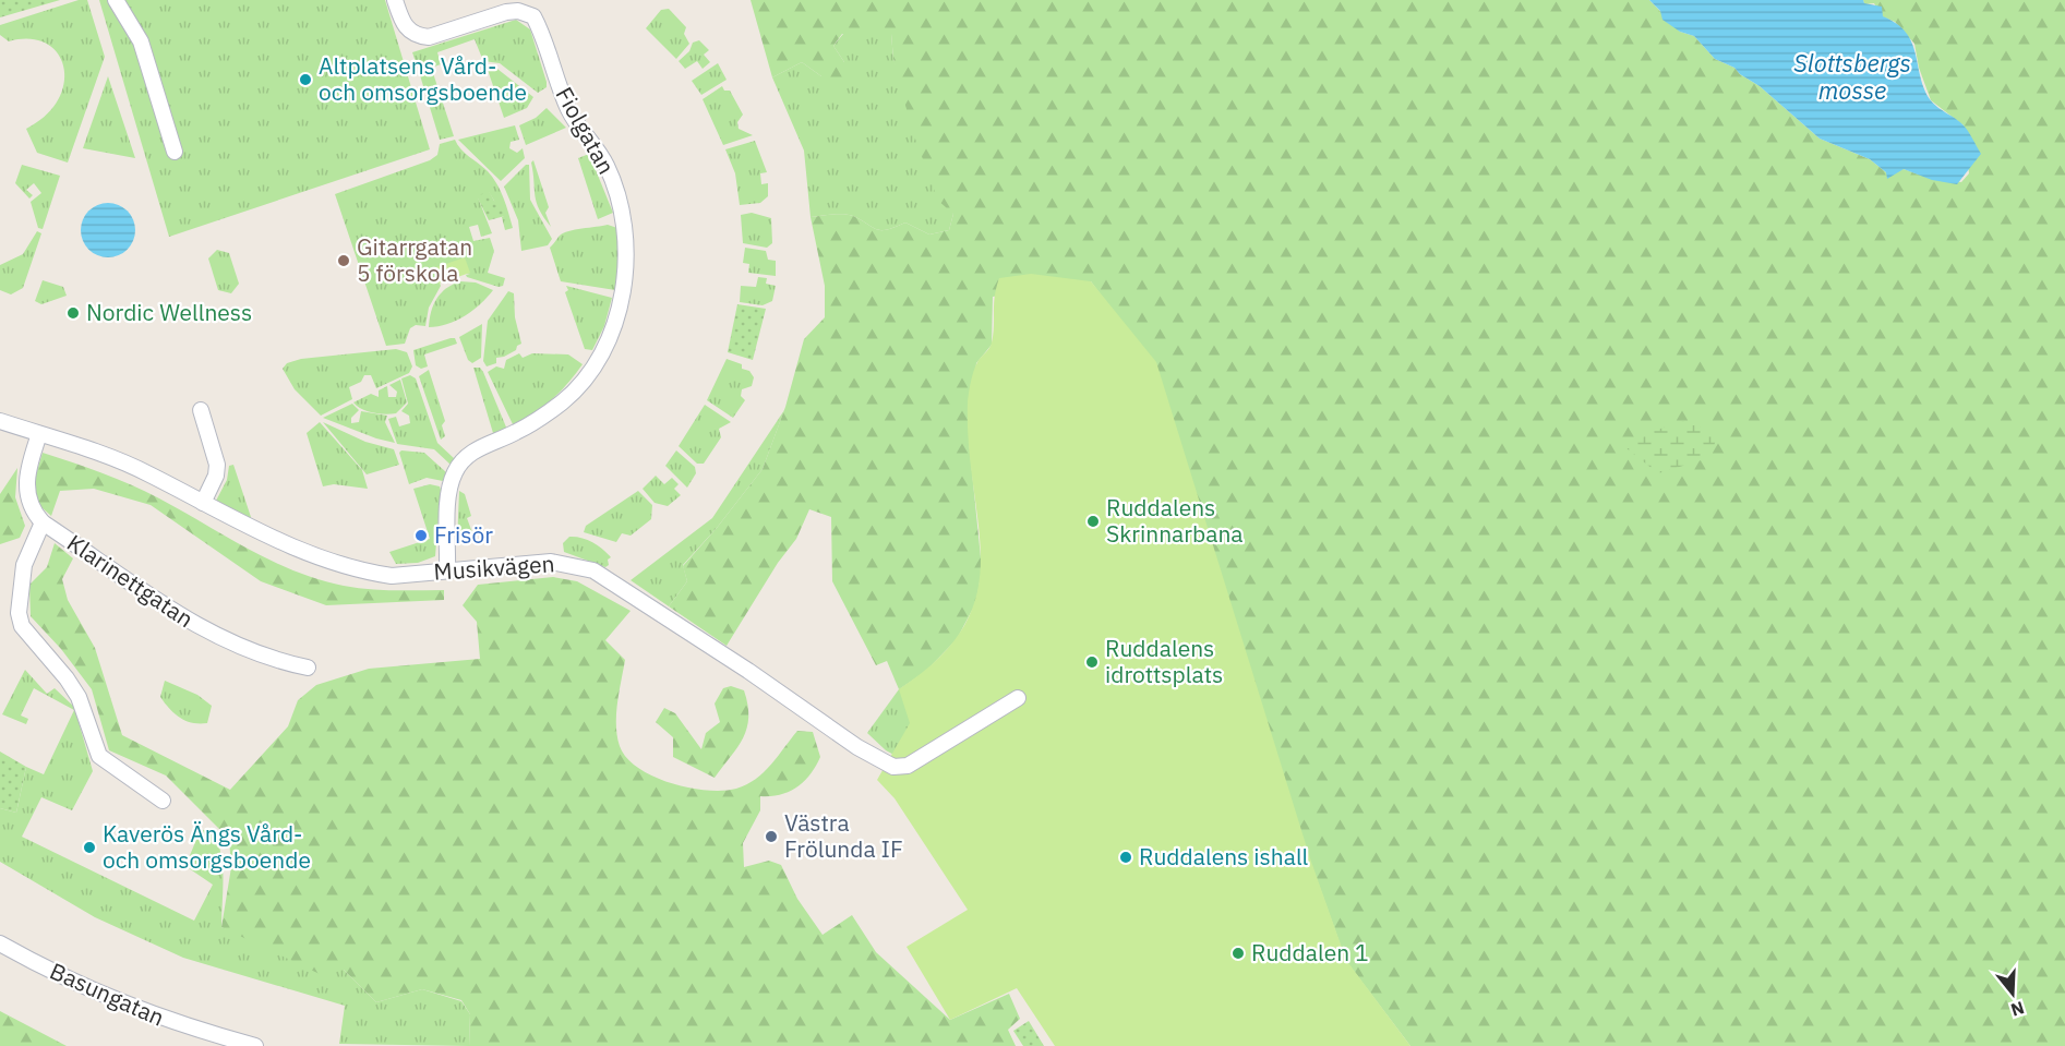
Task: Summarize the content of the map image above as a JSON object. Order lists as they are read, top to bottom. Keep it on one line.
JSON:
{"streets":{"street":["Fiolgatan","Musikvägen","Klarinettgatan","Basungatan"]},"crossings":[["Fiolgatan","Musikvägen"],["Musikvägen","Klarinettgatan"]],"water":["Slottsbergs mosse"],"places":["Altplatsens Vård- och omsorgsboende","Gitarrgatan 5 förskola","Nordic Wellness","Ruddalens Skrinnarbana","Frisör","Ruddalens idrottsplats","Västra Frölunda IF","Kaverös Ängs Vård- och omsorgsboende","Ruddalens ishall","Ruddalen 1"],"north":"bottom"}
